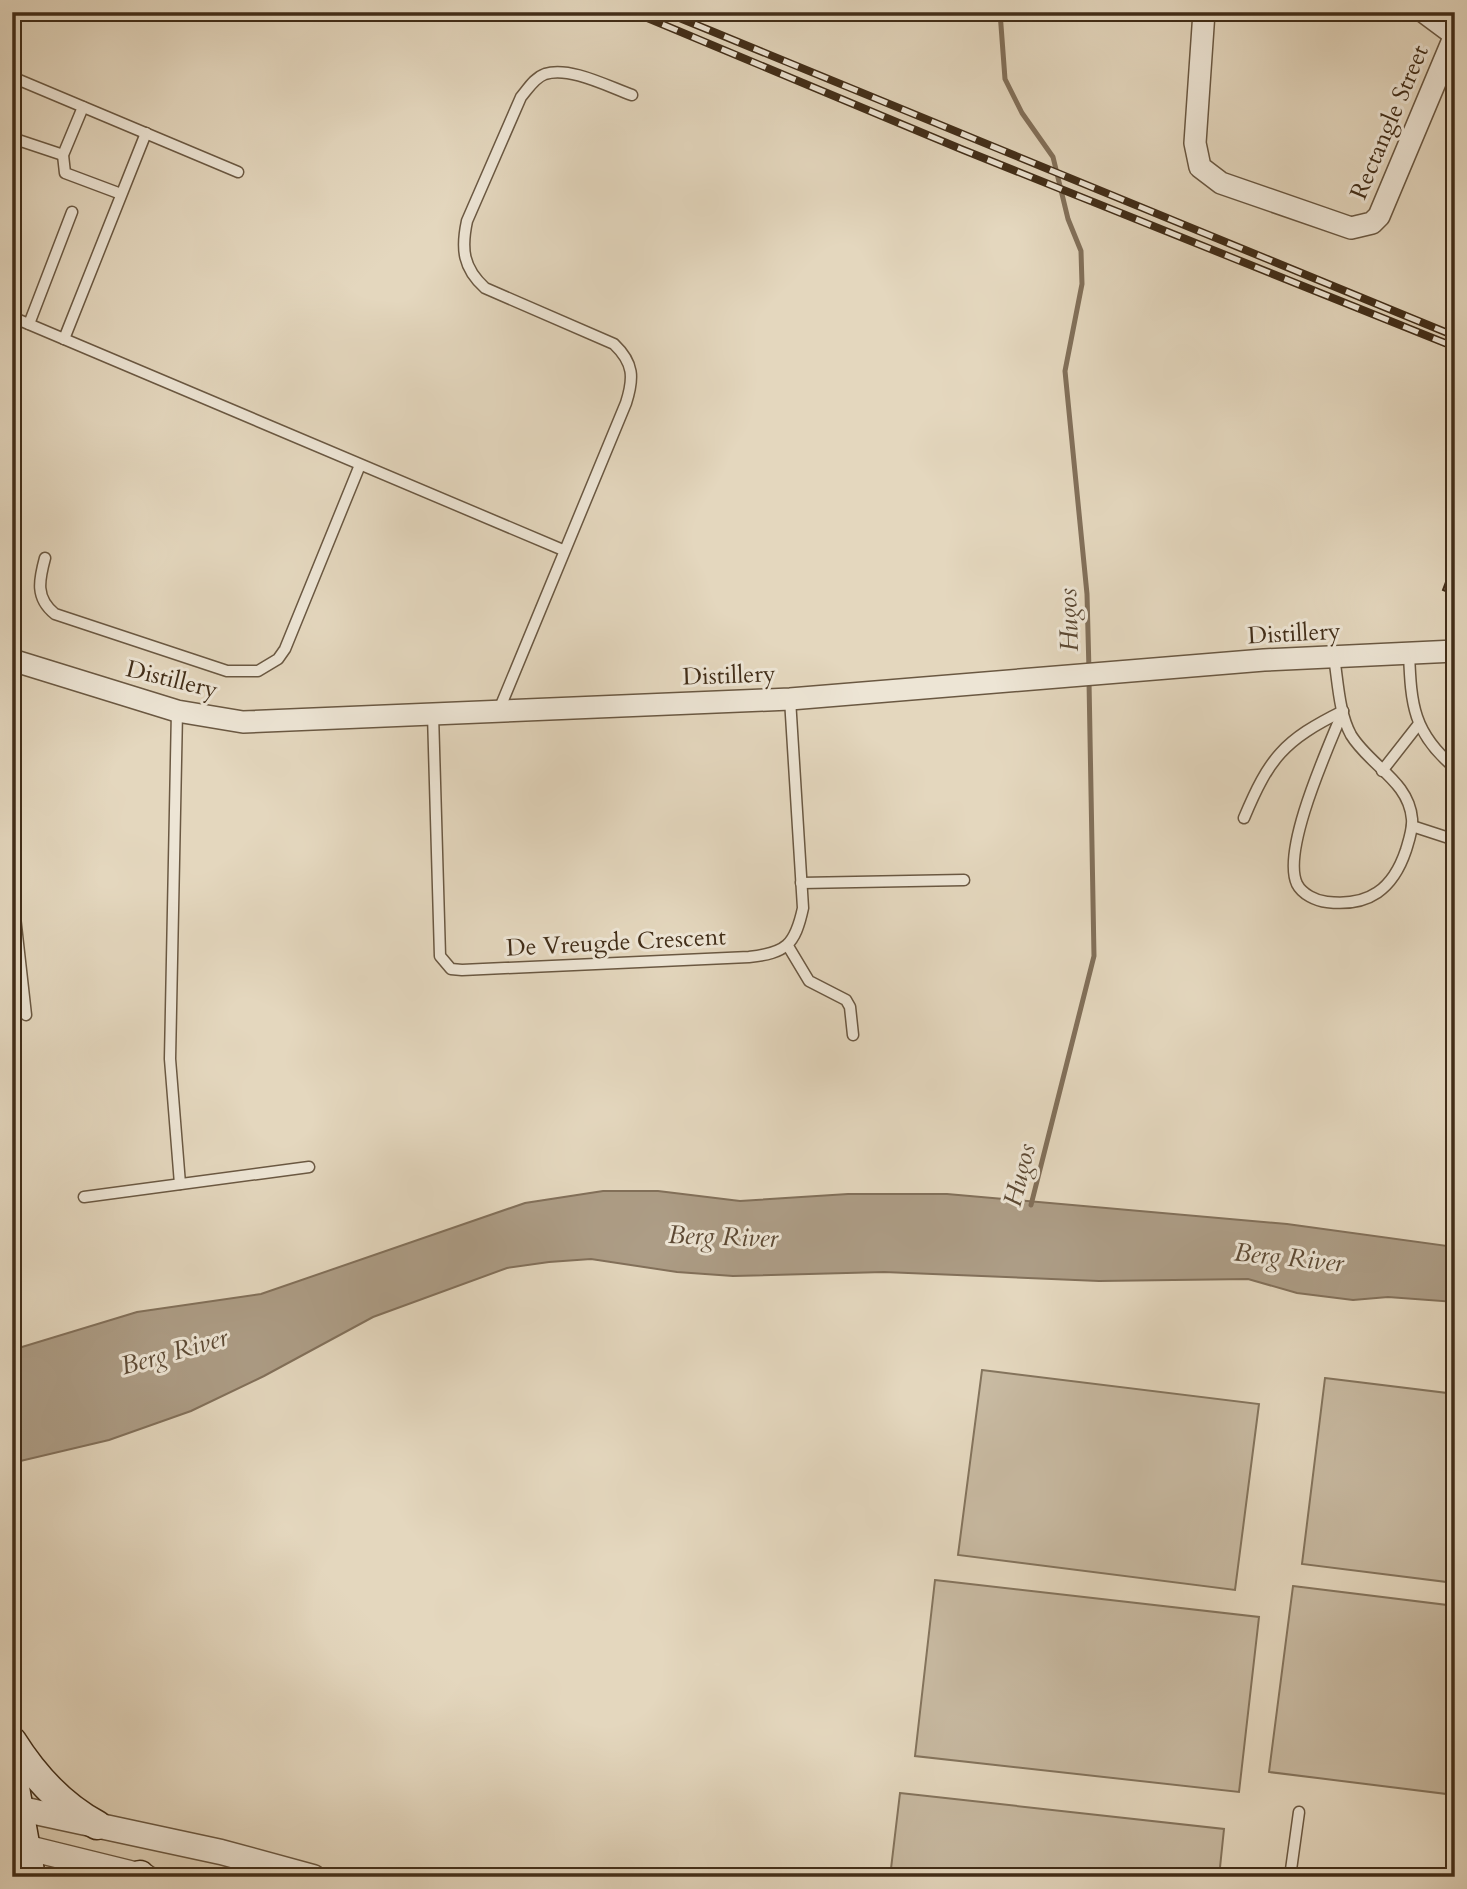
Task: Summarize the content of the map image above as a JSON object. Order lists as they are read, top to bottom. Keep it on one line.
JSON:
{"streets":{"street":["Rectangle Street","Distillery"],"lane":["De Vreugde Crescent"]},"crossings":[["Distillery","De Vreugde Crescent"]],"water":["Hugos","Berg River"]}
